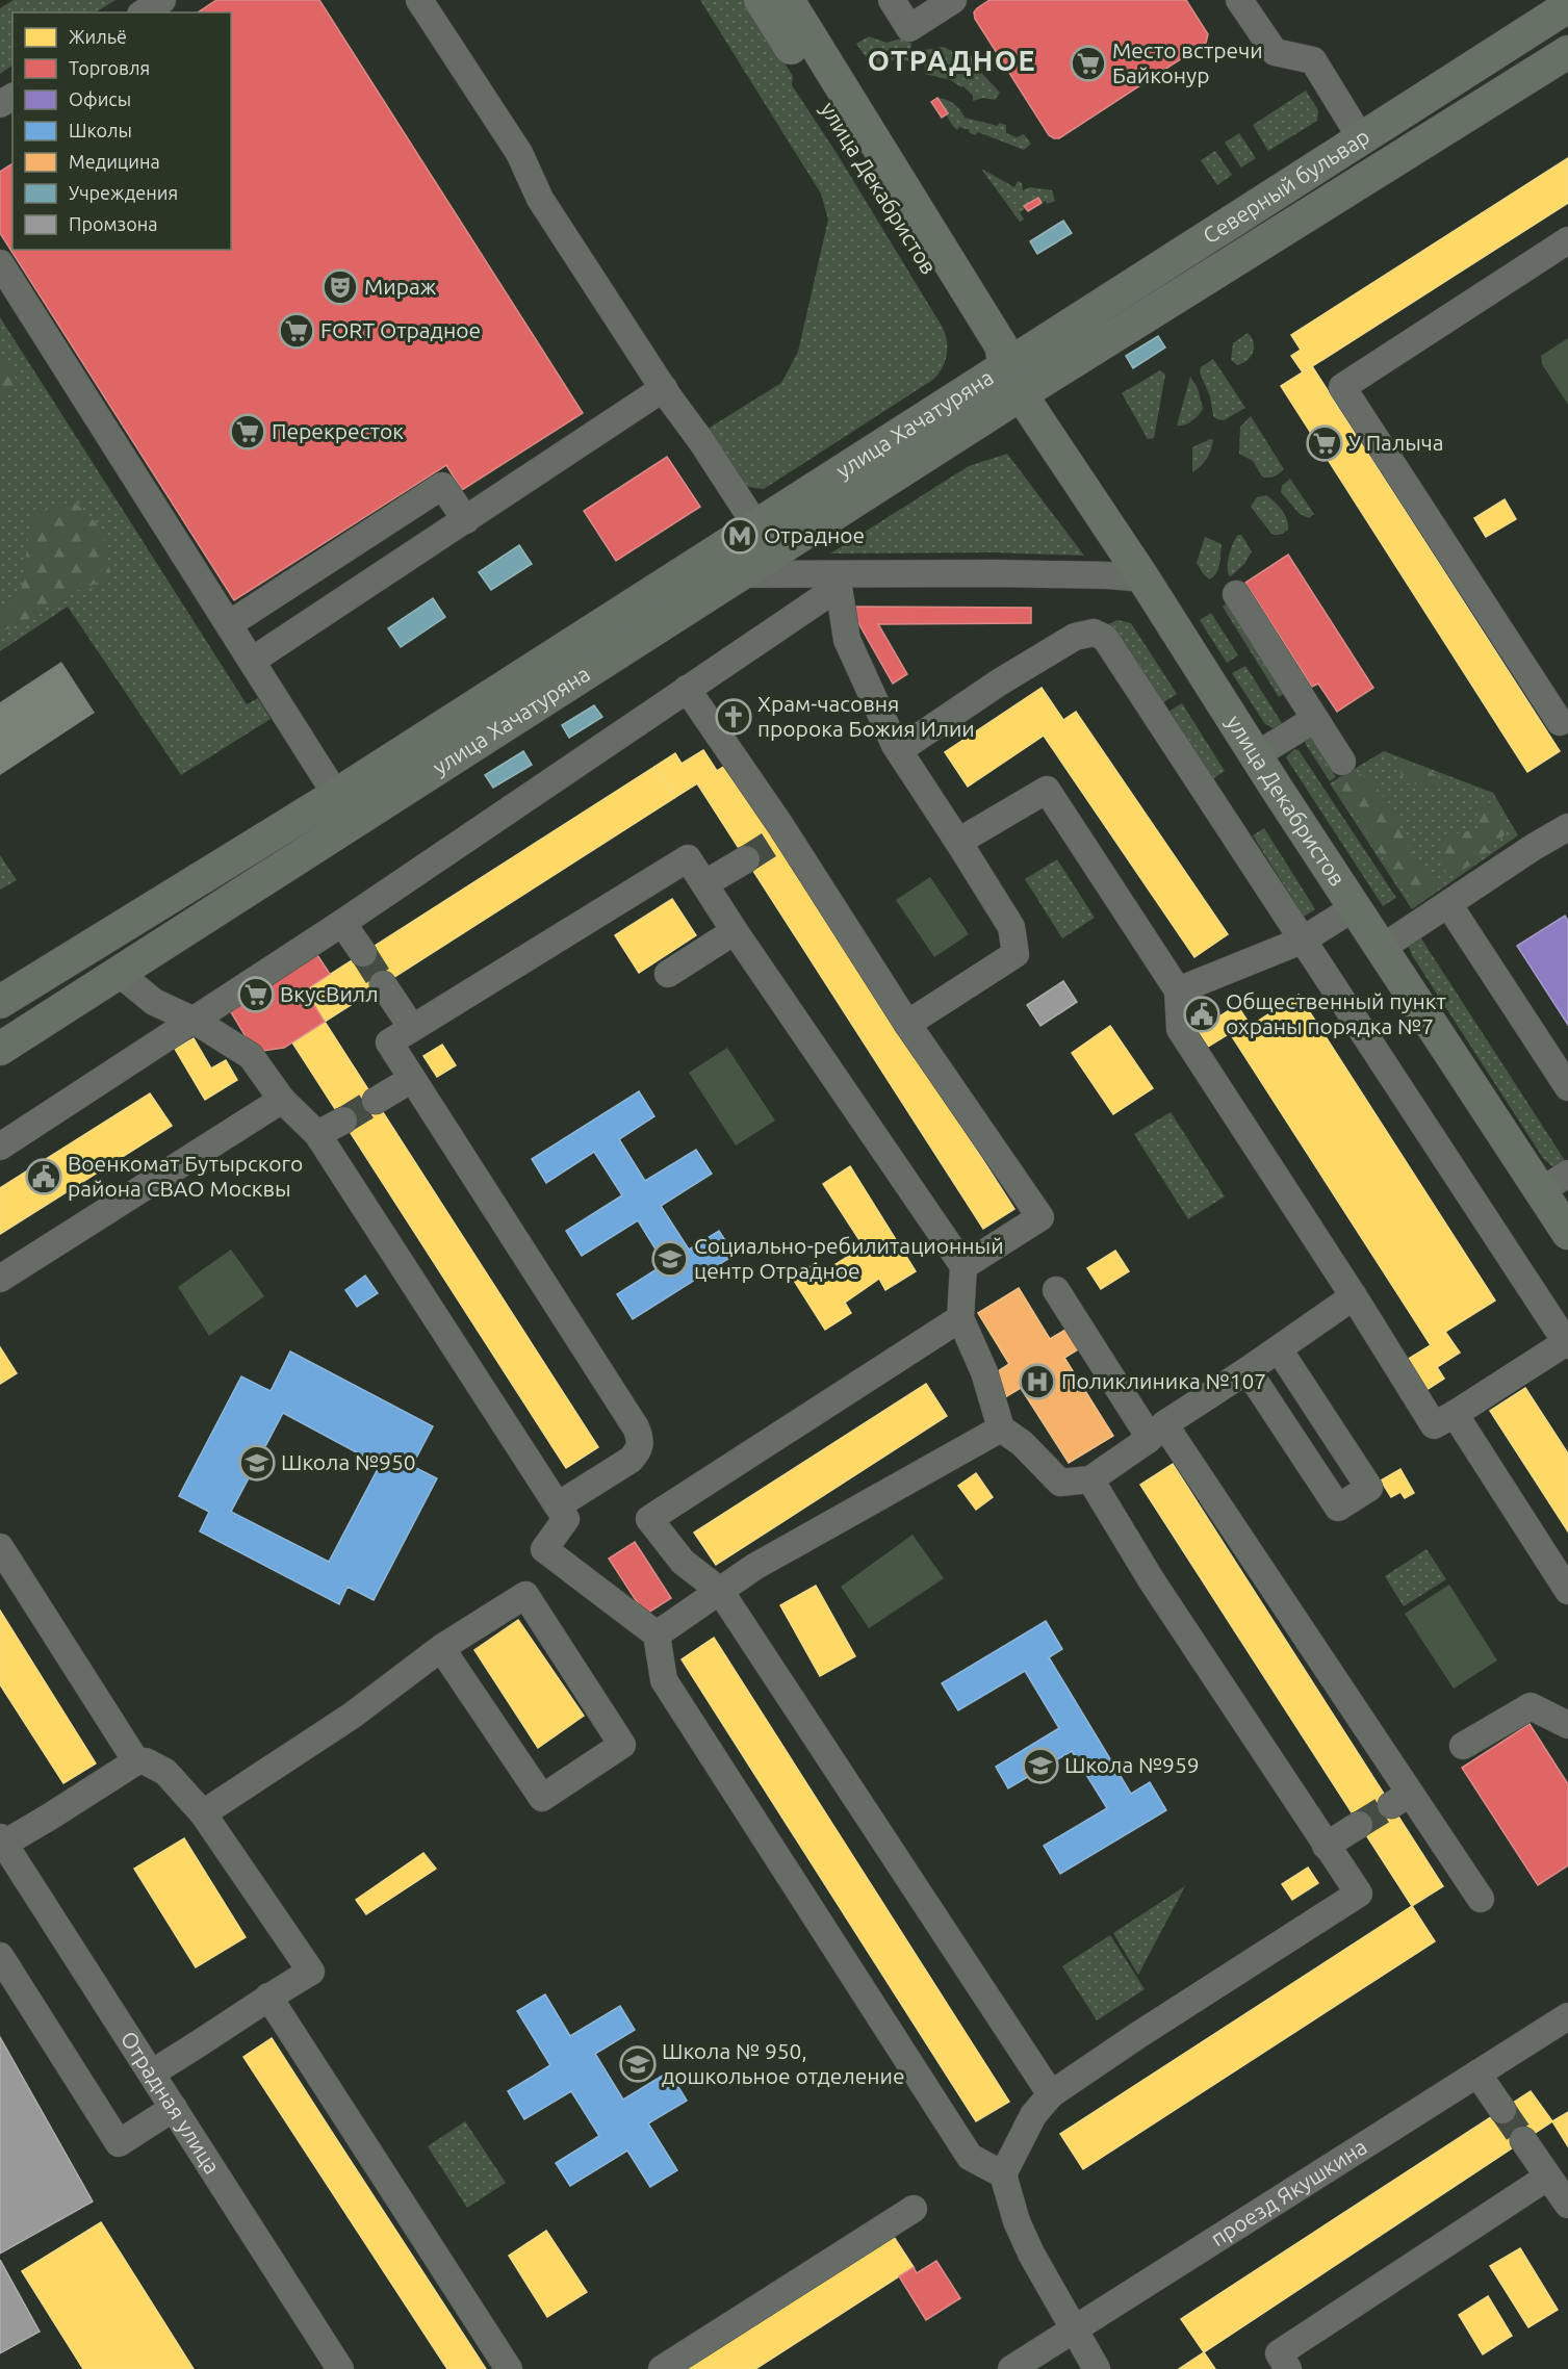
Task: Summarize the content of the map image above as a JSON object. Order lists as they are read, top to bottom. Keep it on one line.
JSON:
{"streets":{"main road":["Северный бульвар","улица Декабристов","улица Хачатуряна"],"street":["Отрадная улица","проезд Якушкина"]},"crossings":[["Северный бульвар","улица Декабристов"],["Северный бульвар","улица Хачатуряна"],["улица Декабристов","улица Хачатуряна"]],"districts":["ОТРАДНОЕ"],"places":{"supermarket":["Место встречи Байконур","FORT Отрадное","Перекресток","У Палыча","ВкусВилл"],"theatre":["Мираж"],"metro station":["Отрадное"],"church":["Храм-часовня пророка Божия Илии"],"public building":["Общественный пункт охраны порядка №7","Военкомат Бутырского района СВАО Москвы"],"school or university":["Социально-ребилитационный центр Отрадное","Школа №950","Школа №959","Школа № 950, дошкольное отделение"],"hospital":["Поликлиника №107"]},"legend":["Жильё","Торговля","Офисы","Школы","Медицина","Учреждения","Промзона"]}
